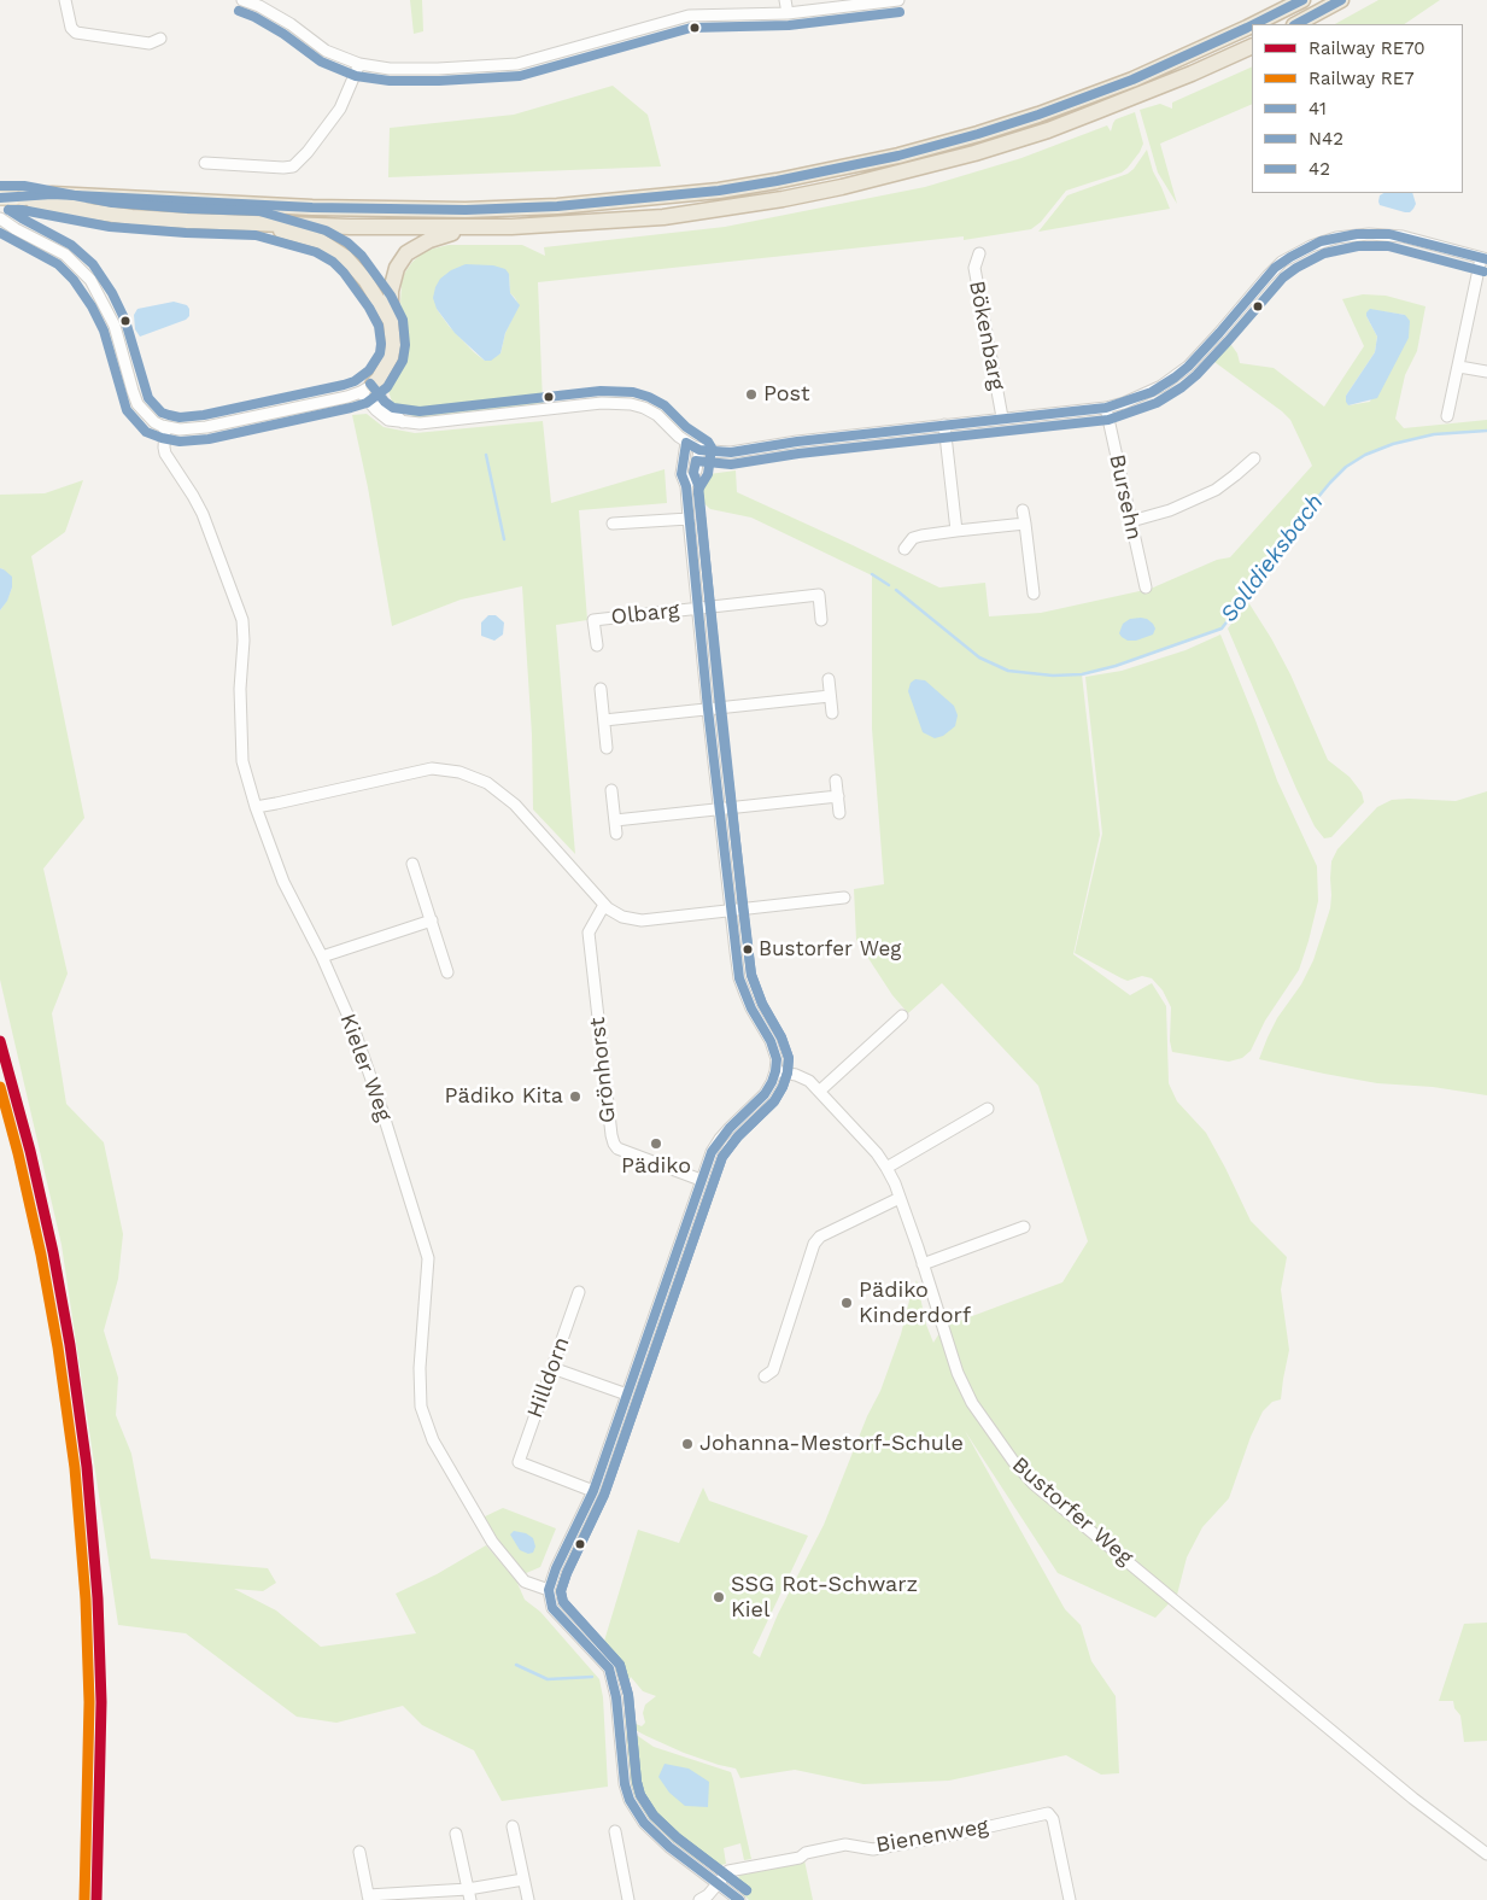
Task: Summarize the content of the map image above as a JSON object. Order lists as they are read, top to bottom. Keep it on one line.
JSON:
{"streets":{"street":["Bökenbarg","Bursehn","Olbarg","Kieler Weg","Grönhorst","Hilldorn","Bustorfer Weg","Bienenweg"]},"water":["Solldieksbach"],"places":["Post","Bustorfer Weg","Pädiko Kita","Pädiko","Pädiko Kinderdorf","Johanna-Mestorf-Schule","SSG Rot-Schwarz Kiel"],"lines":["transit line 41","transit line N42","transit line 42","rail line RE70","rail line RE7"],"legend":["Railway RE70","Railway RE7","41","N42","42"]}
